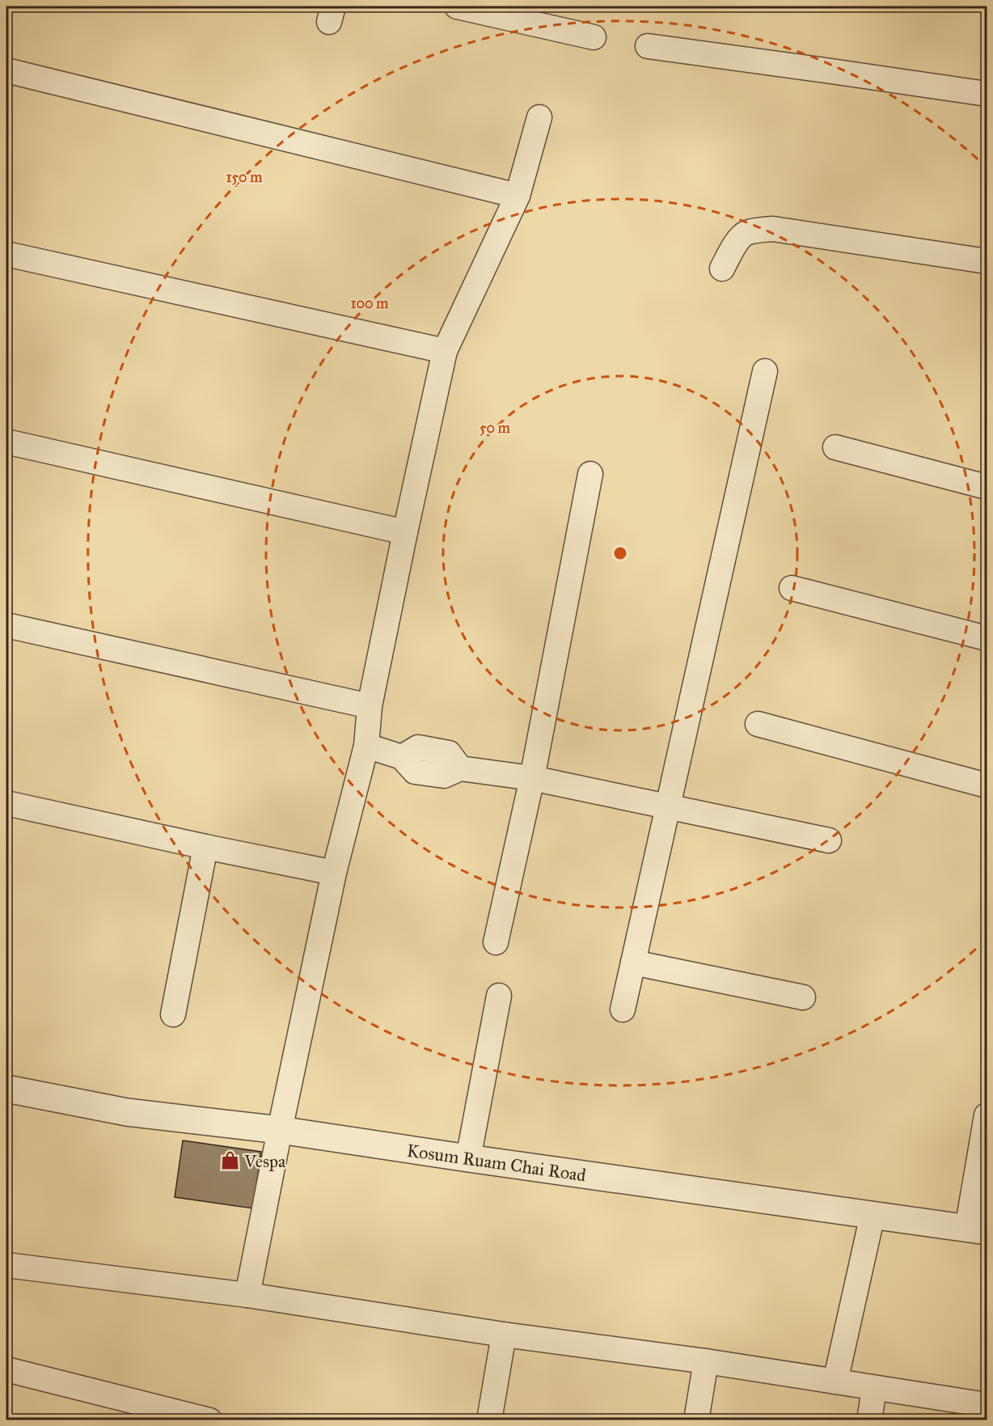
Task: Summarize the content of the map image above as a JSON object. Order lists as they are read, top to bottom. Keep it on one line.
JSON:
{"streets":{"street":["Kosum Ruam Chai Road"]},"places":{"shop":["Vespa"]},"rings":["150 m","100 m","50 m"]}
